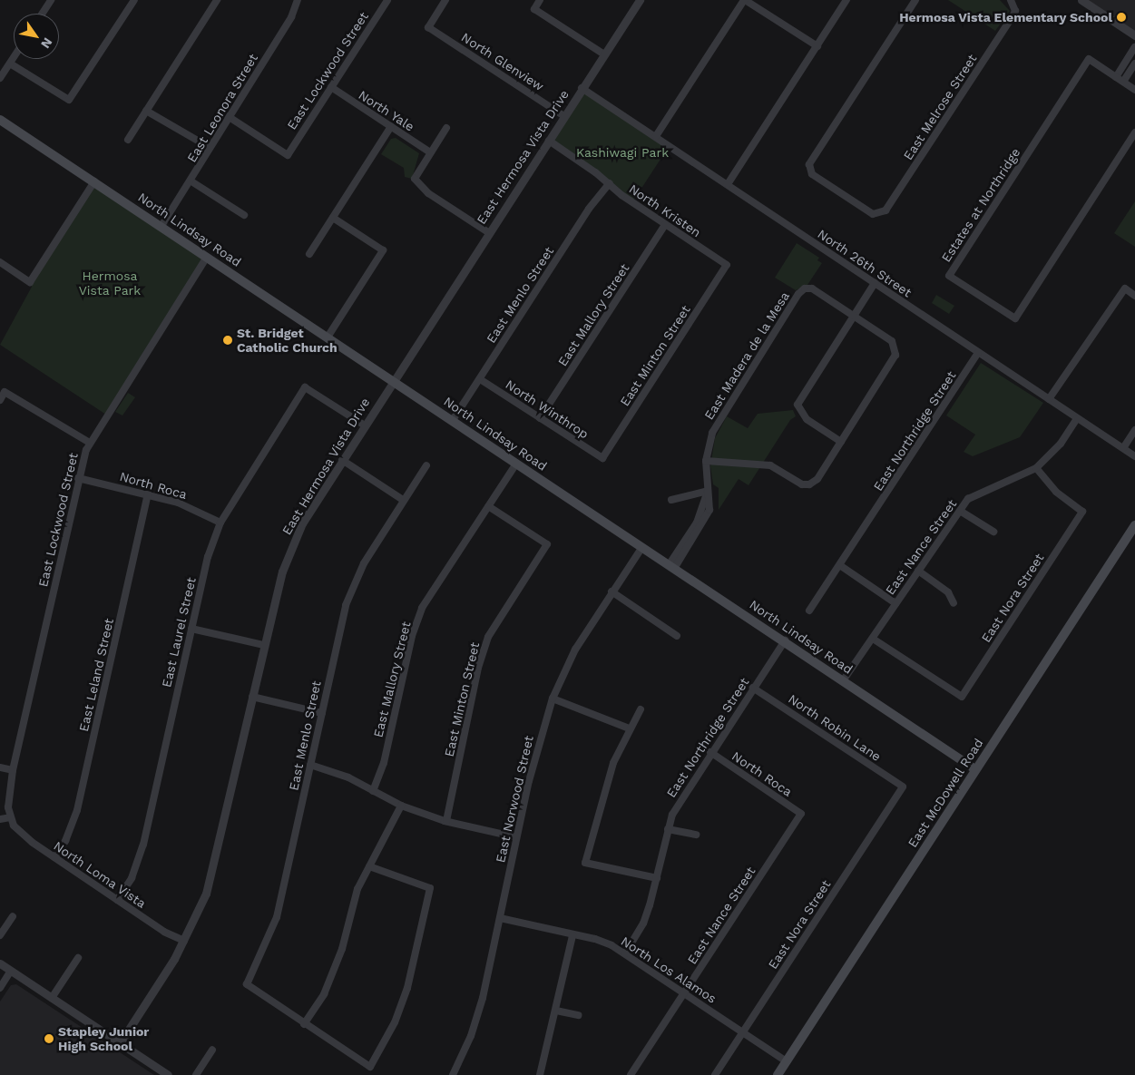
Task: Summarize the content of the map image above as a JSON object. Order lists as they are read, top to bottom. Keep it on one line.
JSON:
{"streets":{"main road":["North Lindsay Road","East McDowell Road"],"street":["North Glenview","East Lockwood Street","East Melrose Street","East Leonora Street","North Yale","East Hermosa Vista Drive","Estates at Northridge","North Kristen","North 26th Street","East Menlo Street","East Mallory Street","East Minton Street","East Madera de la Mesa","North Winthrop","East Northridge Street","North Roca","East Nance Street","East Nora Street","East Laurel Street","East Leland Street","North Robin Lane","East Norwood Street","North Loma Vista","North Los Alamos"]},"crossings":[["North Glenview","East Hermosa Vista Drive"],["East Lockwood Street","East Leonora Street"],["East Lockwood Street","North Yale"],["East Lockwood Street","North Lindsay Road"],["East Lockwood Street","North Roca"],["East Lockwood Street","North Loma Vista"],["East Leonora Street","North Lindsay Road"],["East Hermosa Vista Drive","North Kristen"],["East Hermosa Vista Drive","North Lindsay Road"],["East Hermosa Vista Drive","North 26th Street"],["East Hermosa Vista Drive","East Laurel Street"],["East Hermosa Vista Drive","North Loma Vista"],["North Kristen","East Menlo Street"],["North Kristen","East Mallory Street"],["North Kristen","East Minton Street"],["North Lindsay Road","East Menlo Street"],["North Lindsay Road","East Mallory Street"],["North Lindsay Road","East Madera de la Mesa"],["North Lindsay Road","East Northridge Street"],["North Lindsay Road","East Nance Street"],["North Lindsay Road","East McDowell Road"],["North Lindsay Road","East Norwood Street"],["North 26th Street","East Northridge Street"],["North 26th Street","East Nance Street"],["East Menlo Street","North Winthrop"],["East Mallory Street","East Minton Street"],["East Mallory Street","North Winthrop"],["East Minton Street","North Winthrop"],["East Northridge Street","North Roca"],["East Northridge Street","North Robin Lane"],["East Northridge Street","North Los Alamos"],["North Roca","East Nance Street"],["North Roca","East Laurel Street"],["North Roca","East Leland Street"],["East Nance Street","East Nora Street"],["East Nance Street","North Los Alamos"],["East Nora Street","North Robin Lane"],["East Nora Street","North Los Alamos"],["East Laurel Street","North Loma Vista"],["East Leland Street","North Loma Vista"],["East McDowell Road","North Los Alamos"],["East Norwood Street","North Los Alamos"]],"parks":["Kashiwagi Park","Hermosa Vista Park"],"places":["Hermosa Vista Elementary School","St. Bridget Catholic Church","Stapley Junior High School"],"north":"bottom right"}
